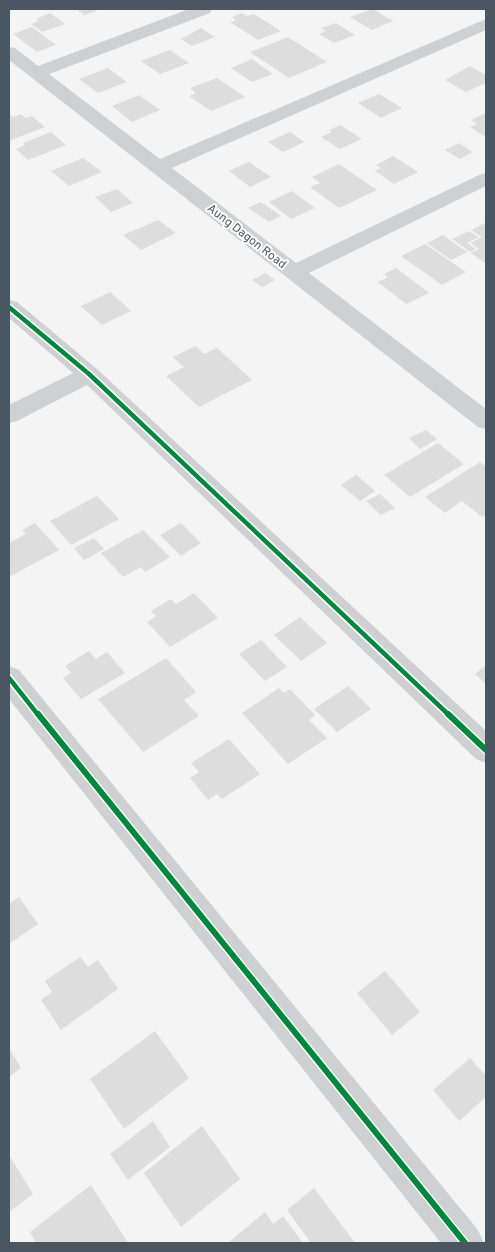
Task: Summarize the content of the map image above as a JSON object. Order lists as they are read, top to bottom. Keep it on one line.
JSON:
{"streets":{"street":["Aung Dagon Road"]}}
